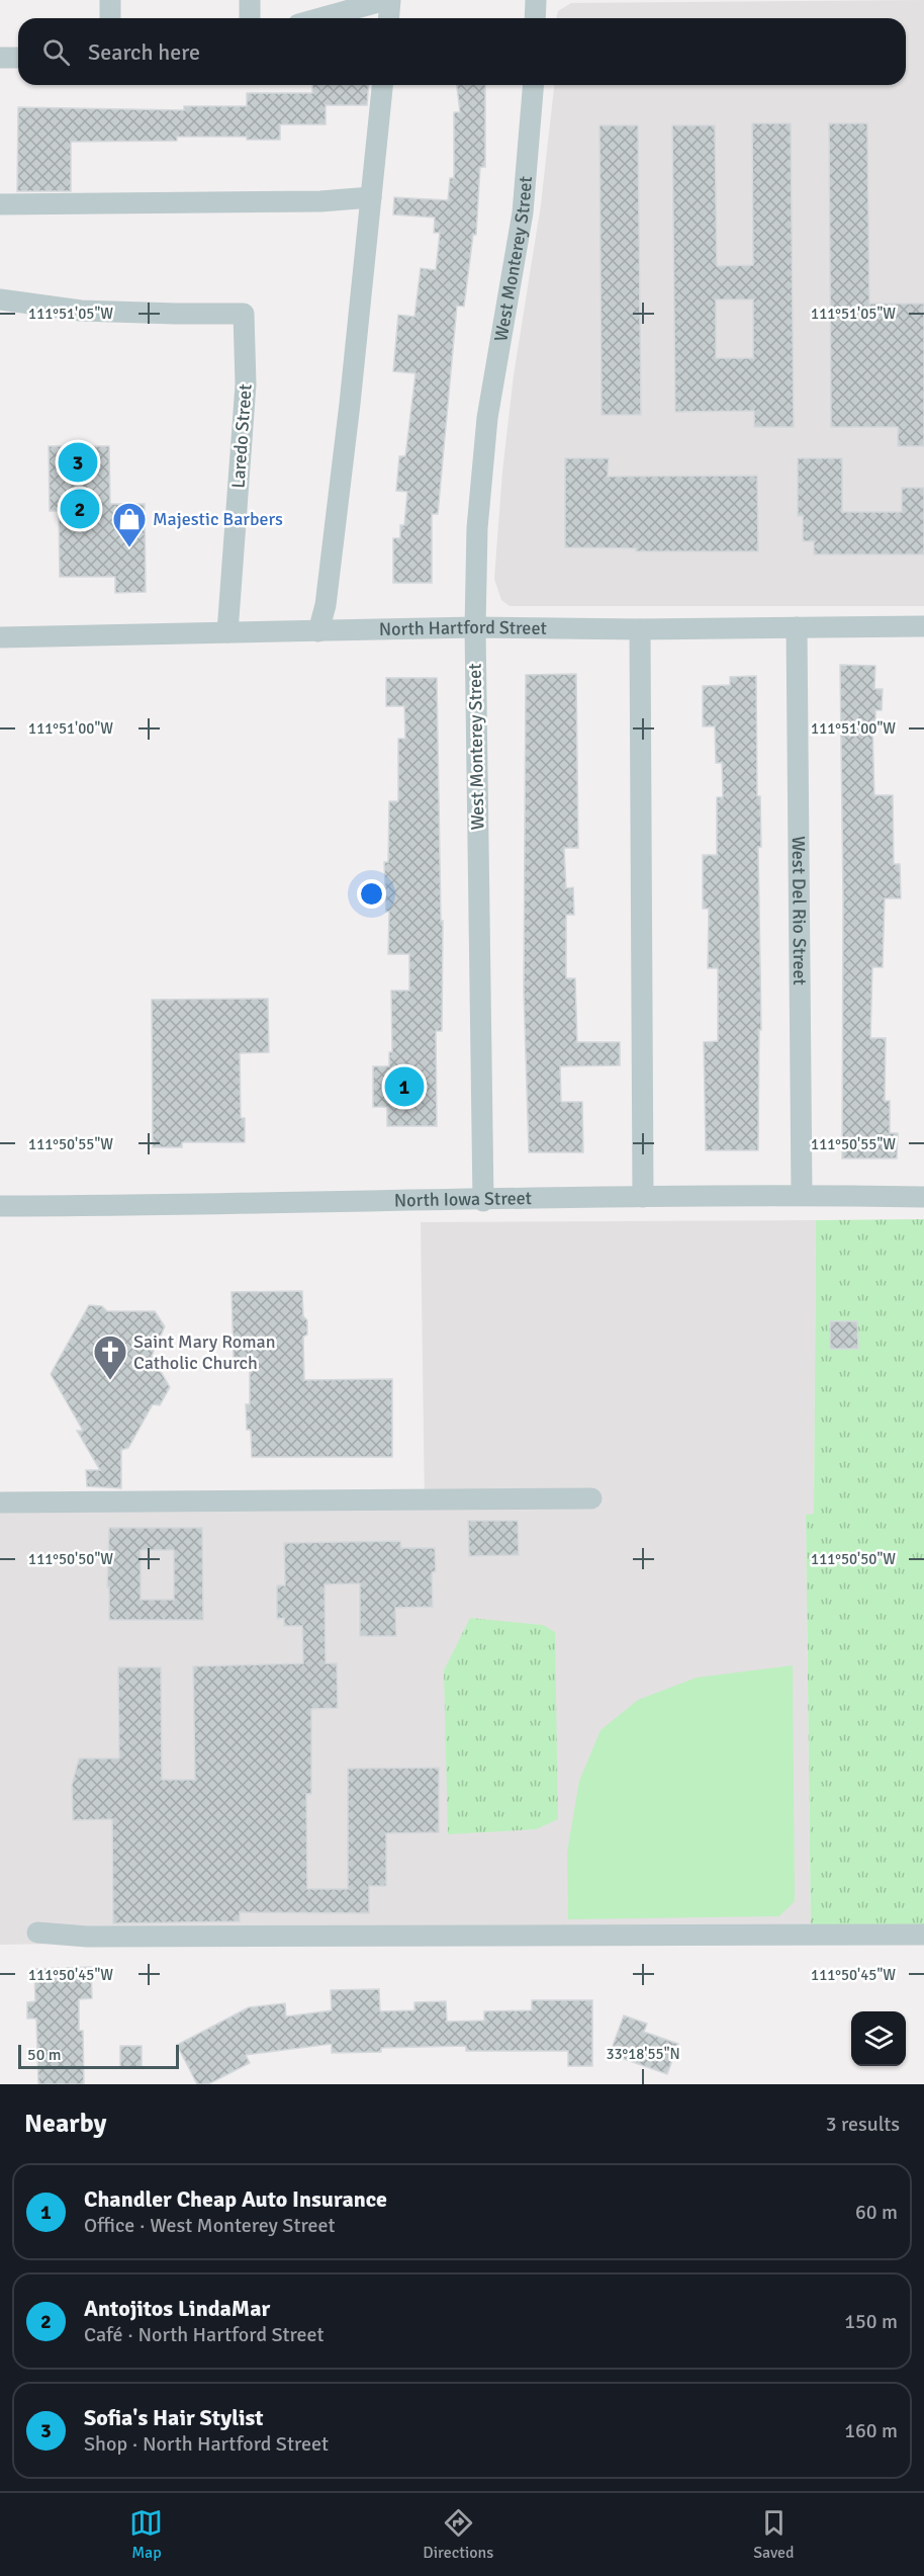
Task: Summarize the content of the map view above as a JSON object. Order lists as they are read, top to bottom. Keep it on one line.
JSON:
{"streets":{"street":["West Monterey Street","Laredo Street","North Hartford Street","West Del Rio Street","North Iowa Street"]},"crossings":[["West Monterey Street","North Hartford Street"],["West Monterey Street","North Iowa Street"],["Laredo Street","North Hartford Street"],["North Hartford Street","West Del Rio Street"],["West Del Rio Street","North Iowa Street"]],"places":{"shop":["Majestic Barbers"],"church":["Saint Mary Roman Catholic Church"]},"scale_bar":"50 m","page":{"search":"Search here","pins":["3","2","1"],"scale":"50 m","heading":["Nearby","3 results"],"list":[{"mark":"1","name":"Chandler Cheap Auto Insurance","note":"Office · West Monterey Street","value":"60 m"},{"mark":"2","name":"Antojitos LindaMar","note":"Café · North Hartford Street","value":"150 m"},{"mark":"3","name":"Sofia's Hair Stylist","note":"Shop · North Hartford Street","value":"160 m"}],"nav":["Map","Directions","Saved"]},"coordinates":["111°51'05\"W","111°51'00\"W","111°50'55\"W","111°50'50\"W","111°50'45\"W","33°18'55\"N"]}
